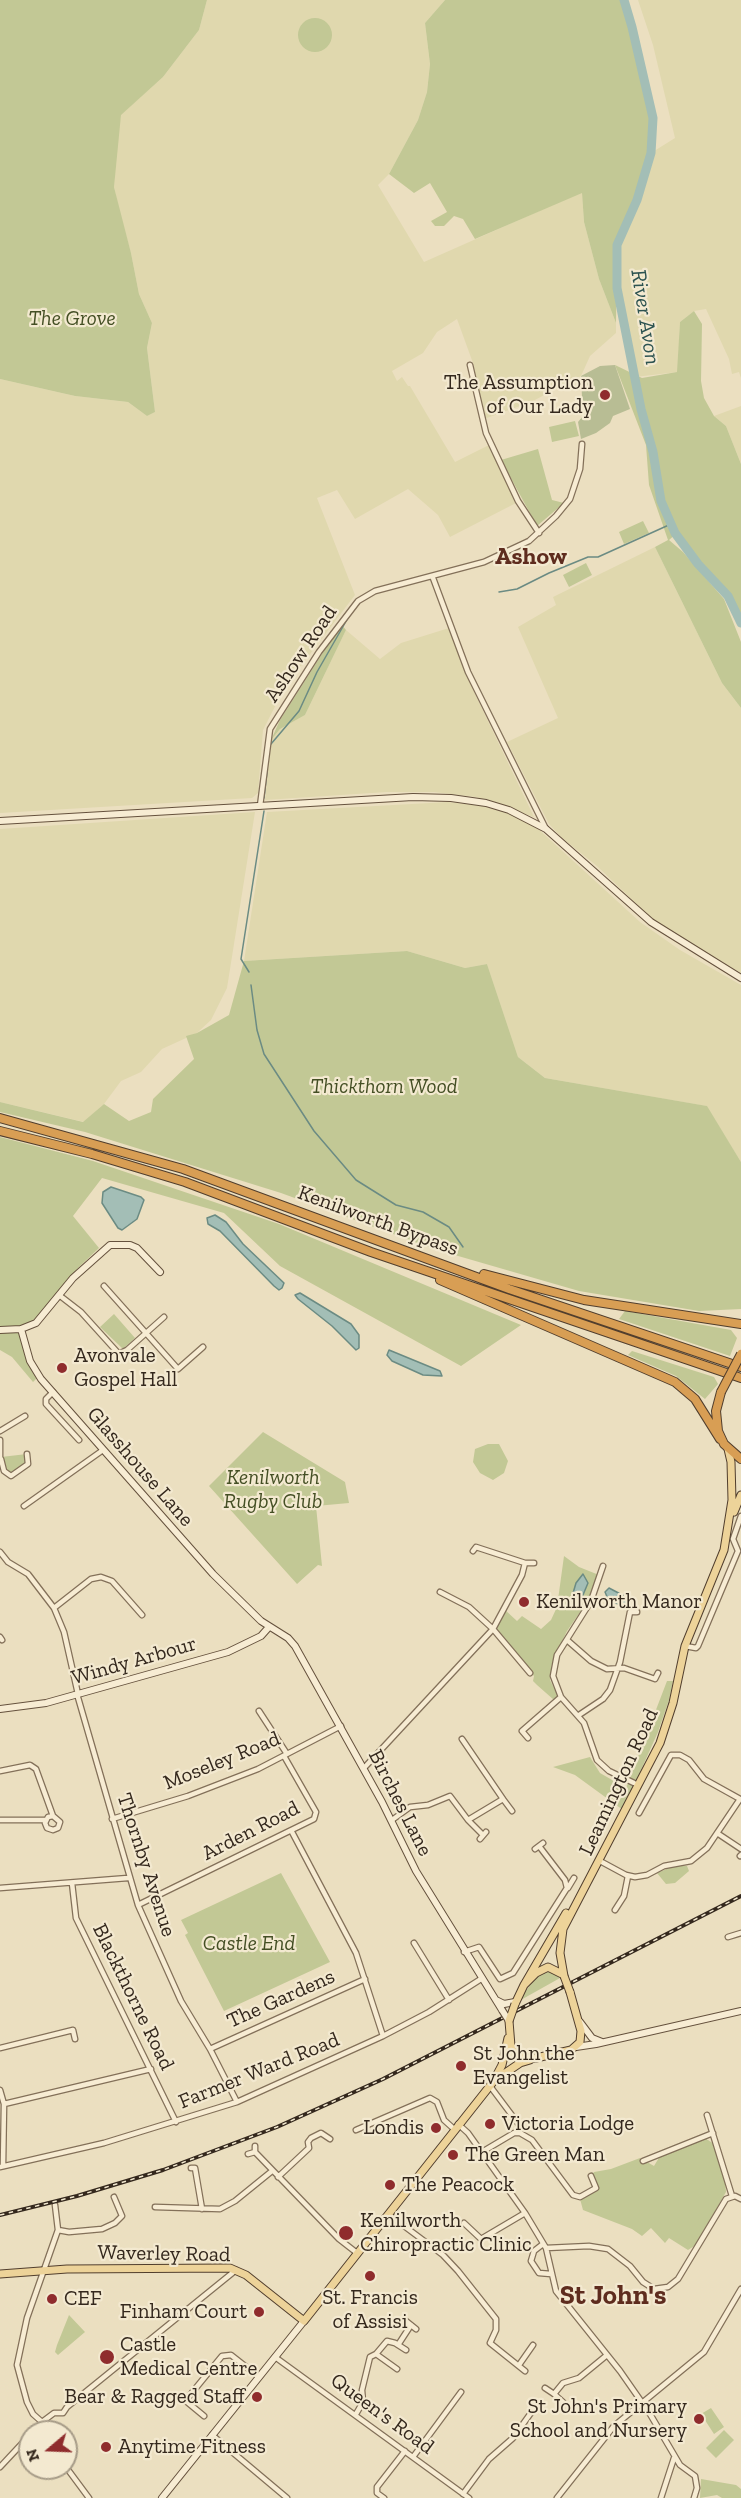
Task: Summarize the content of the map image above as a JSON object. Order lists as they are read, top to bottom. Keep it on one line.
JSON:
{"streets":{"highway":["Kenilworth Bypass"],"main road":["Leamington Road","Waverley Road"],"street":["Ashow Road","Glasshouse Lane","Windy Arbour","Moseley Road","Birches Lane","Arden Road","Thornby Avenue","Blackthorne Road","The Gardens","Farmer Ward Road","Queen's Road"]},"crossings":[["Glasshouse Lane","Windy Arbour"],["Glasshouse Lane","Birches Lane"],["Windy Arbour","Birches Lane"],["Windy Arbour","Thornby Avenue"],["Moseley Road","Birches Lane"],["Moseley Road","Arden Road"],["Moseley Road","Thornby Avenue"],["Leamington Road","Birches Lane"],["Birches Lane","Farmer Ward Road"],["Arden Road","Thornby Avenue"],["Thornby Avenue","The Gardens"],["Thornby Avenue","Farmer Ward Road"],["Blackthorne Road","Farmer Ward Road"]],"districts":["Ashow","St John's"],"water":["River Avon"],"parks":["The Grove","Thickthorn Wood","Kenilworth Rugby Club","Castle End"],"places":["The Assumption of Our Lady","Avonvale Gospel Hall","Kenilworth Manor","St John the Evangelist","Victoria Lodge","Londis","The Green Man","The Peacock","Kenilworth Chiropractic Clinic","St. Francis of Assisi","CEF","Finham Court","Castle Medical Centre","Bear & Ragged Staff","St John's Primary School and Nursery","Anytime Fitness"],"north":"left"}
